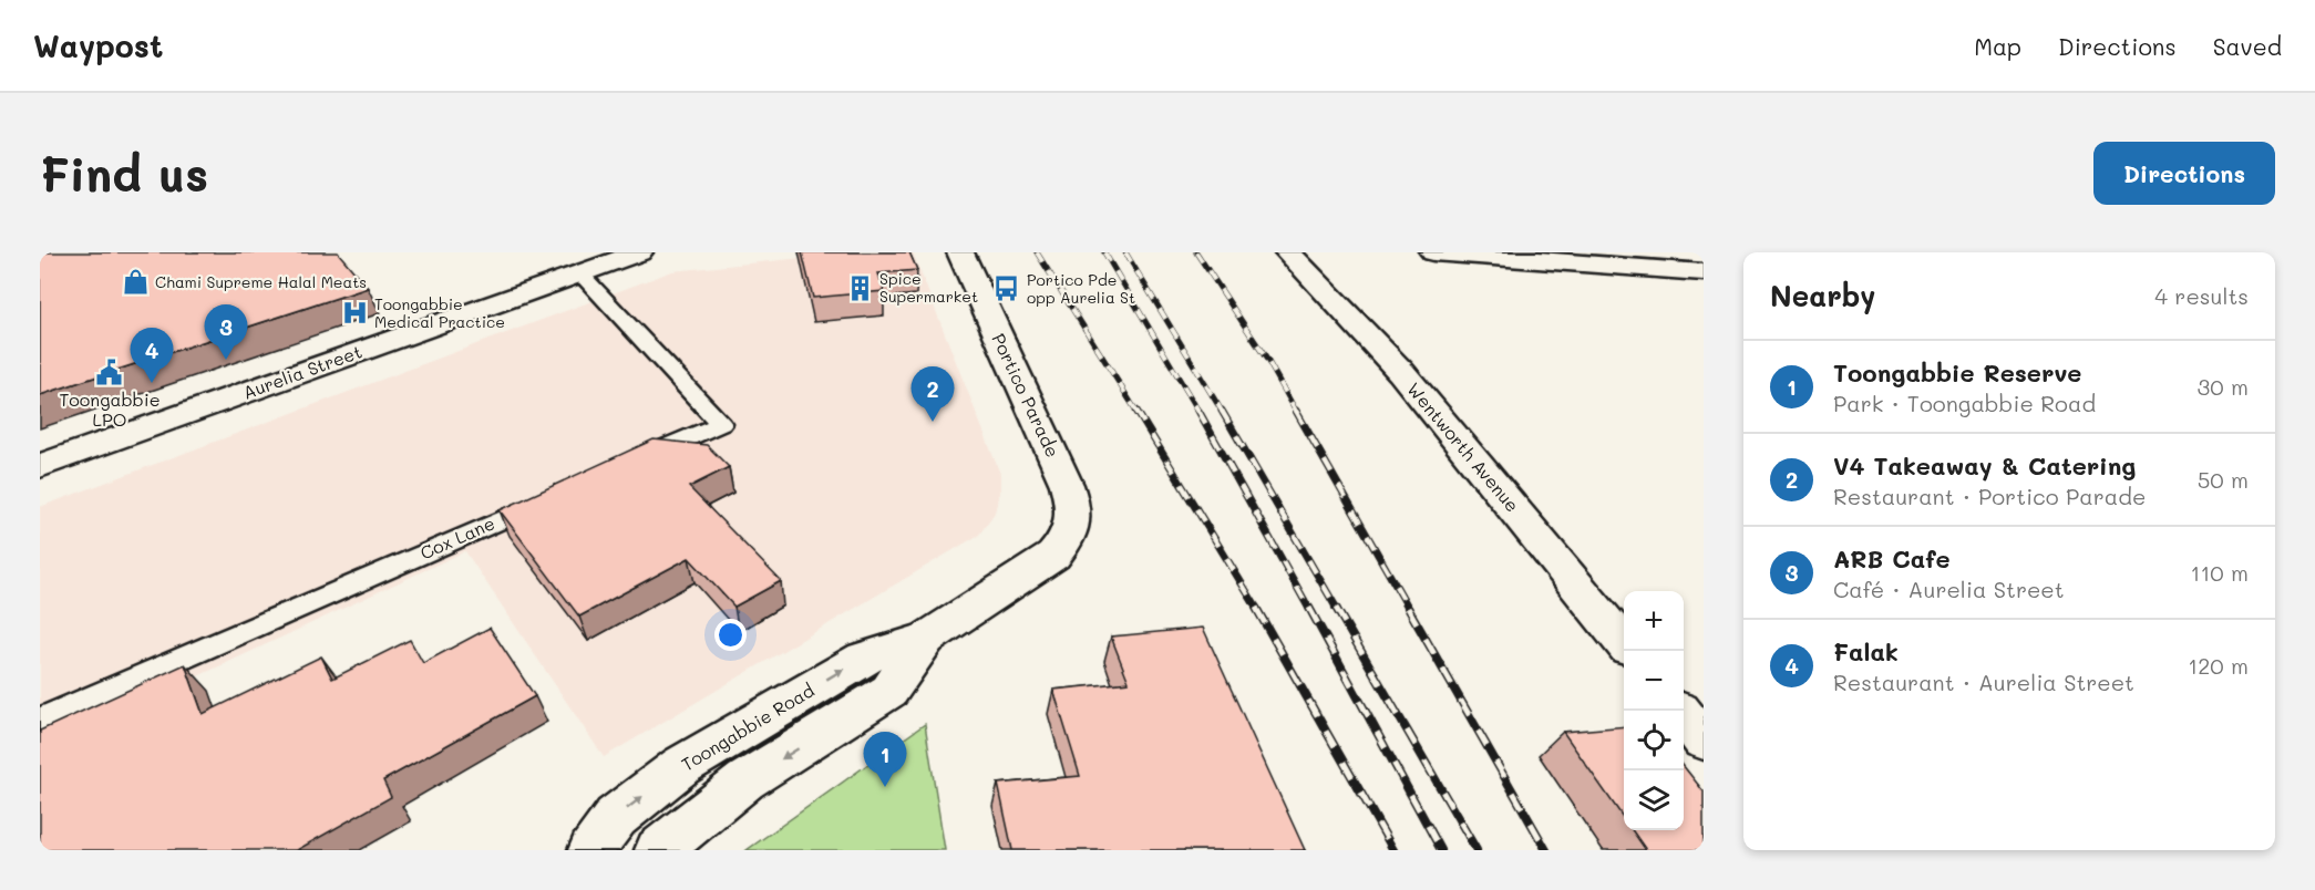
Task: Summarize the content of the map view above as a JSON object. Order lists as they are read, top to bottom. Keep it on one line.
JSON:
{"streets":{"main road":["Aurelia Street","Portico Parade","Wentworth Avenue","Toongabbie Road"],"lane":["Cox Lane"]},"crossings":[["Portico Parade","Toongabbie Road"]],"places":{"shop":["Chami Supreme Halal Meats"],"building":["Spice Supermarket"],"bus stop":["Portico Pde opp Aurelia St"],"hospital":["Toongabbie Medical Practice"],"public building":["Toongabbie LPO"]},"page":{"header":"Waypost","nav":["Map","Directions","Saved"],"buttons":"Directions","title":"Find us","heading":["Nearby","4 results"],"pins":["3","4","2","1"],"list":[{"mark":"1","name":"Toongabbie Reserve","note":"Park · Toongabbie Road","value":"30 m"},{"mark":"2","name":"V4 Takeaway & Catering","note":"Restaurant · Portico Parade","value":"50 m"},{"mark":"3","name":"ARB Cafe","note":"Café · Aurelia Street","value":"110 m"},{"mark":"4","name":"Falak","note":"Restaurant · Aurelia Street","value":"120 m"}],"map_buttons":["+","−"]}}
